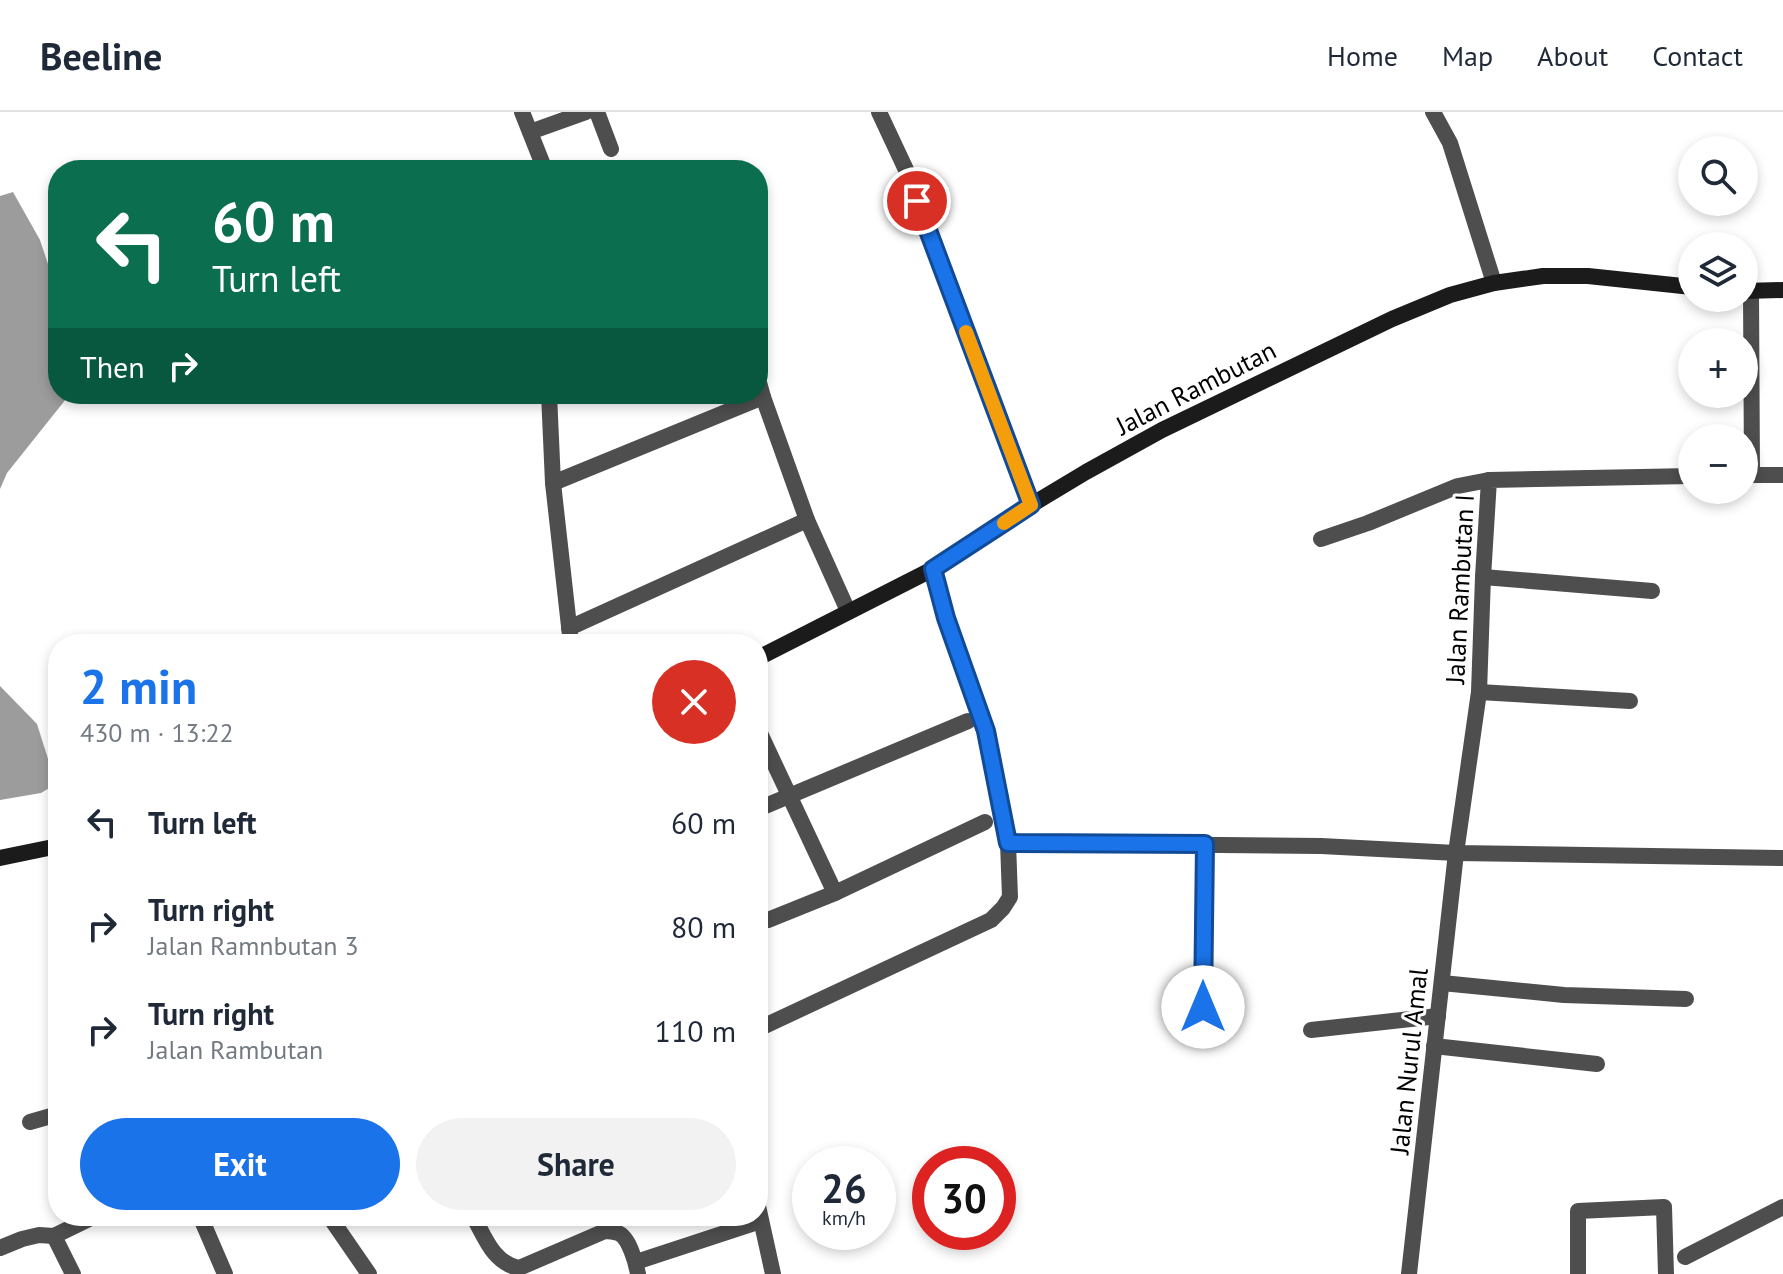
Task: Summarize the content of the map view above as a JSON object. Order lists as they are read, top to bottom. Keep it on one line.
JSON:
{"streets":{"main road":["Jalan Rambutan"],"street":["Jalan Rambutan I","Jalan Nurul Amal"]},"crossings":[["Jalan Rambutan I","Jalan Nurul Amal"]],"page":{"header":"Beeline","nav":["Home","Map","About","Contact"],"map_buttons":["+","−"],"turn":["60 m","Turn left"],"then":"Then","heading":["2 min","430 m · 13:22"],"list":[{"name":"Turn left","value":"60 m"},{"name":"Turn right","note":"Jalan Ramnbutan 3","value":"80 m"},{"name":"Turn right","note":"Jalan Rambutan","value":"110 m"}],"buttons":["Exit","Share"],"speed":"26 km/h","limit":"30"}}
